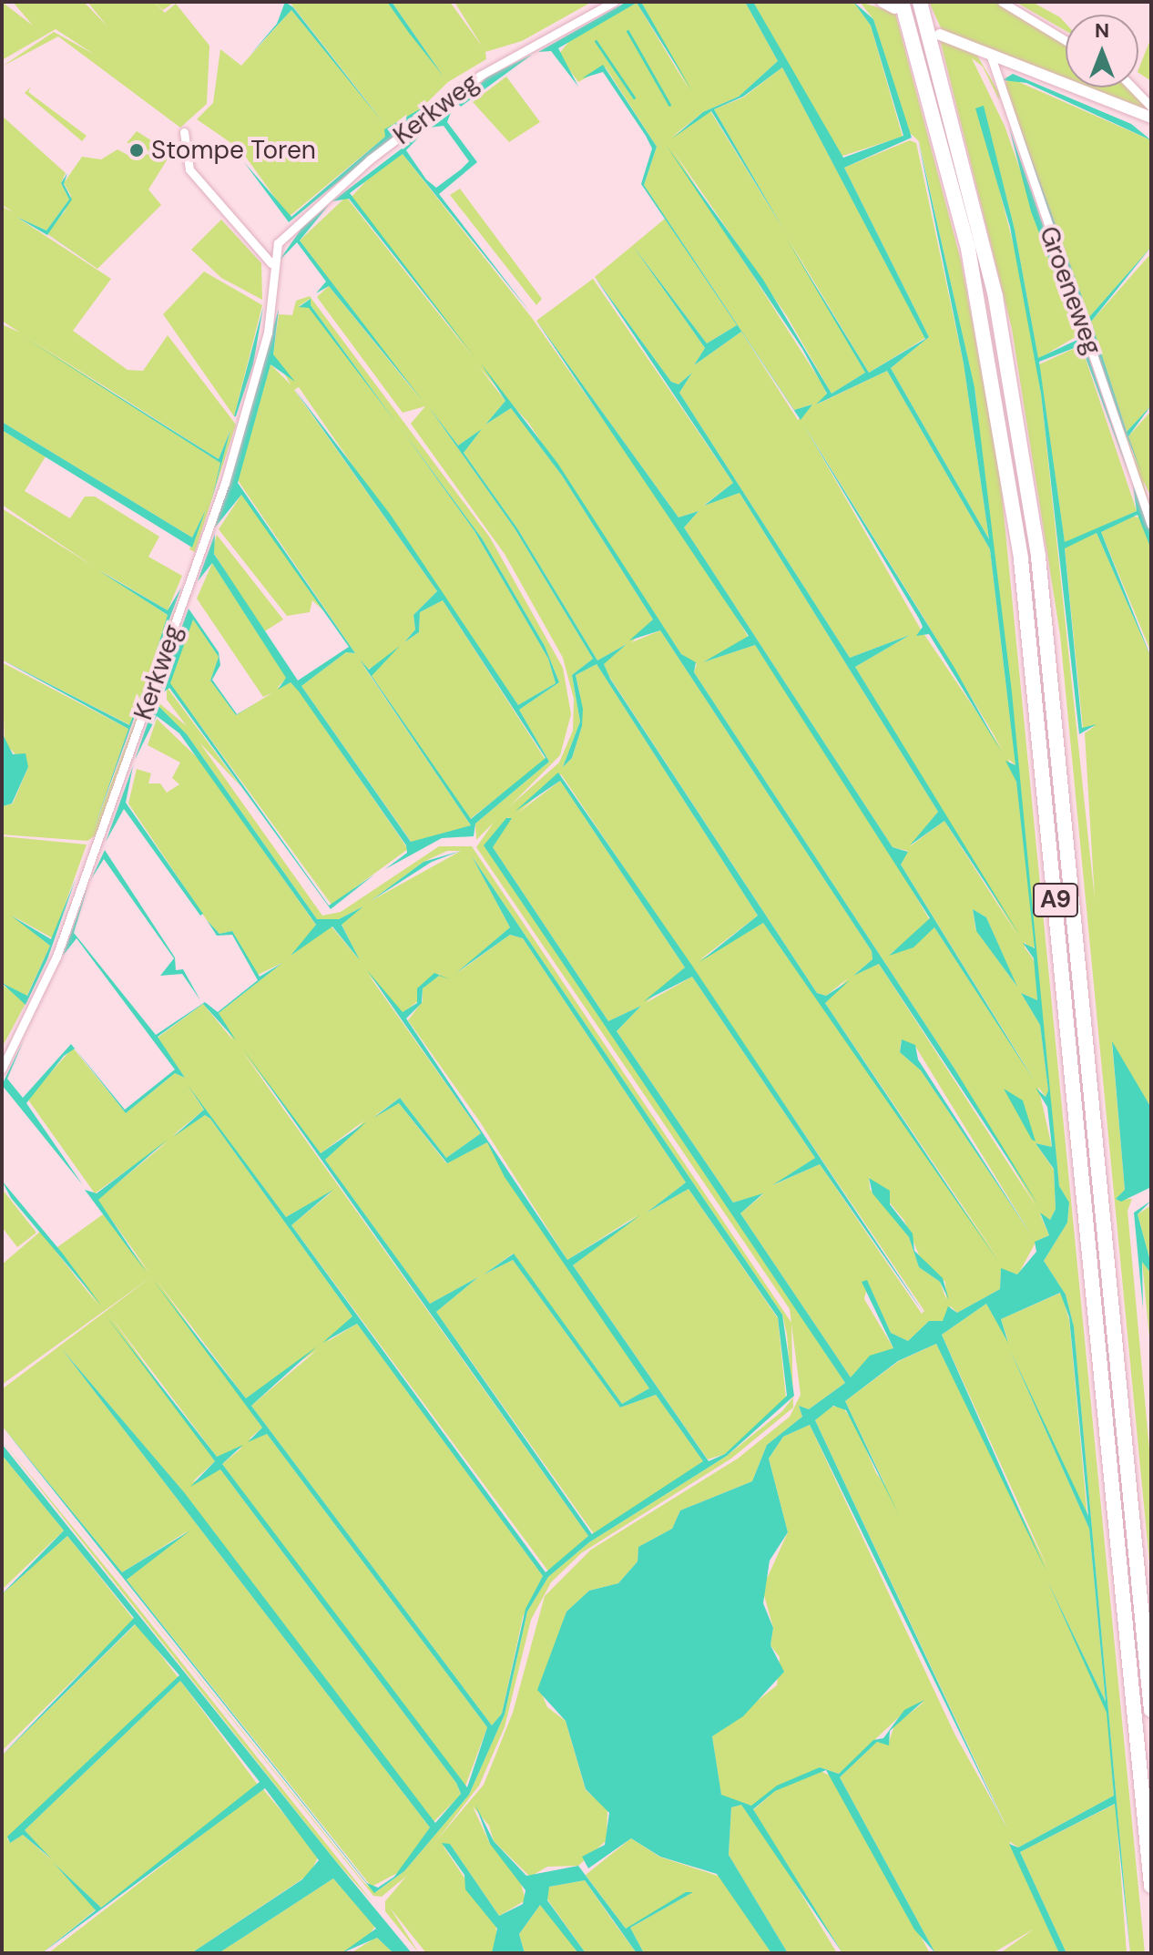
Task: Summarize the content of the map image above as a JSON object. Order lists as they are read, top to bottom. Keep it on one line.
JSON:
{"streets":{"highway":["A9"],"street":["Kerkweg","Groeneweg"]},"places":["Stompe Toren"],"north":"top"}
